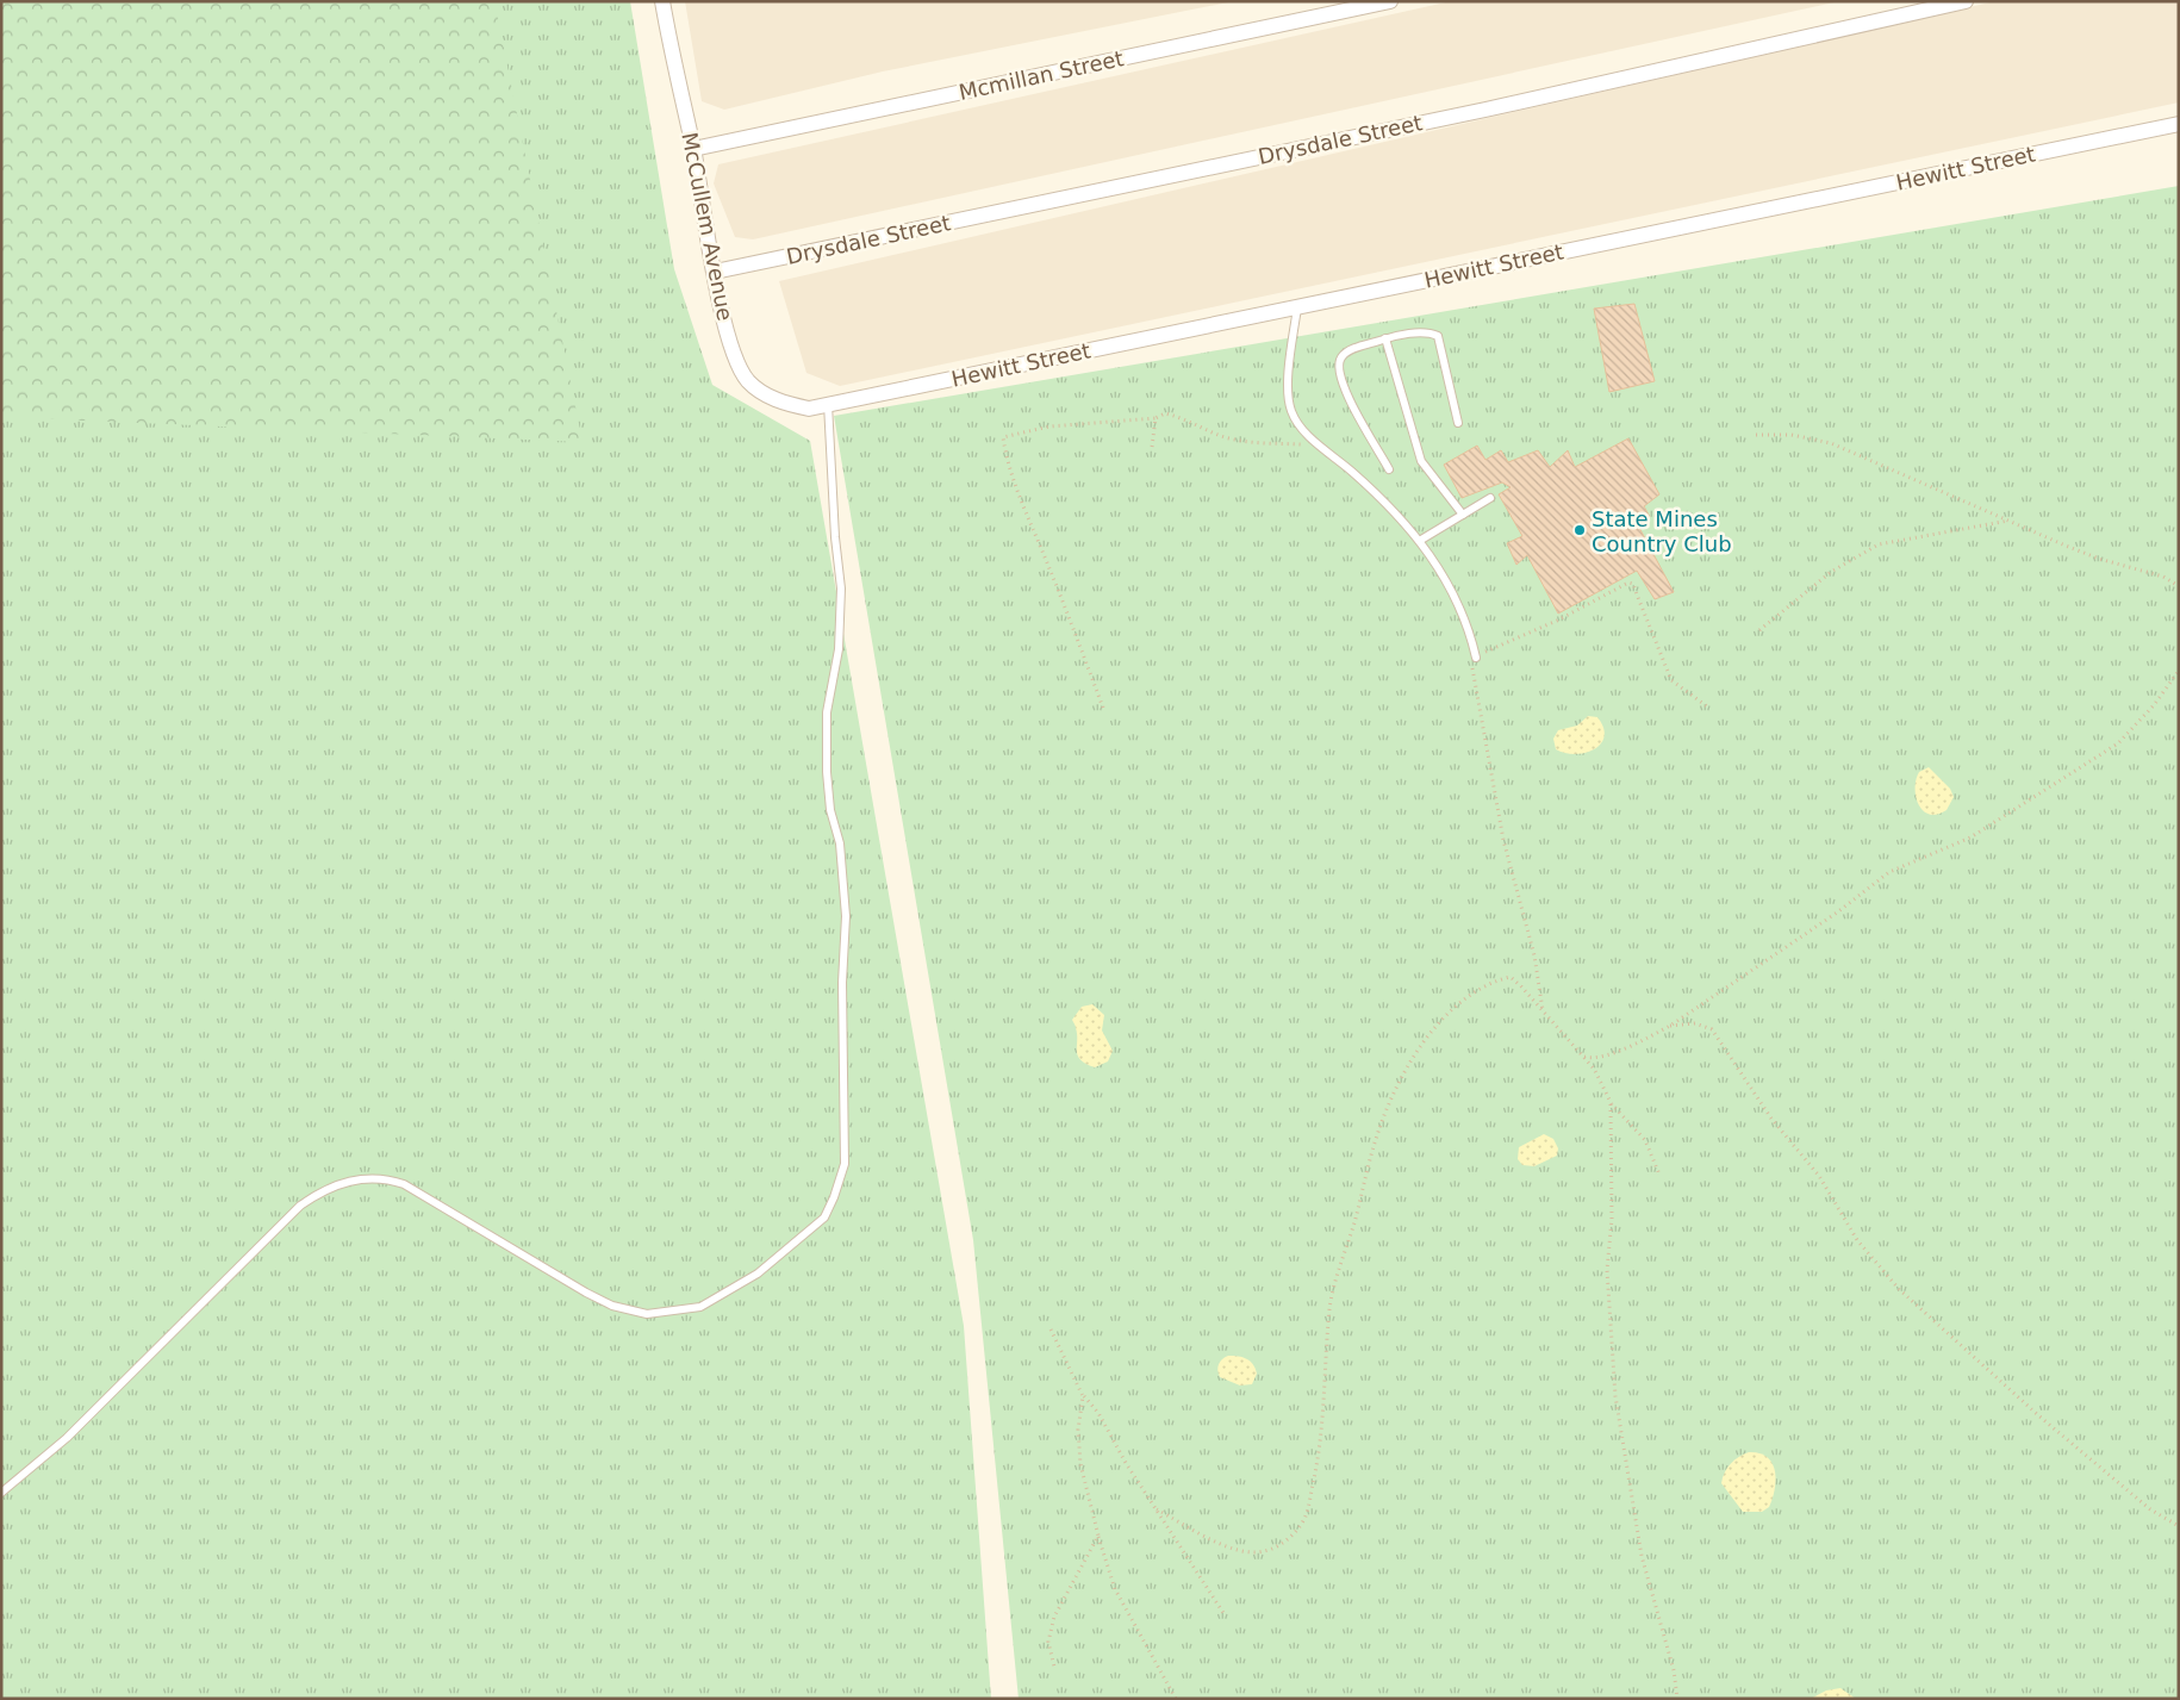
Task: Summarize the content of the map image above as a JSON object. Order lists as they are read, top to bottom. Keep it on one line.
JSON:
{"streets":{"street":["Mcmillan Street","Drysdale Street","Hewitt Street","McCullem Avenue"]},"crossings":[["Mcmillan Street","McCullem Avenue"],["Drysdale Street","McCullem Avenue"],["Hewitt Street","McCullem Avenue"]],"places":["State Mines Country Club"]}
